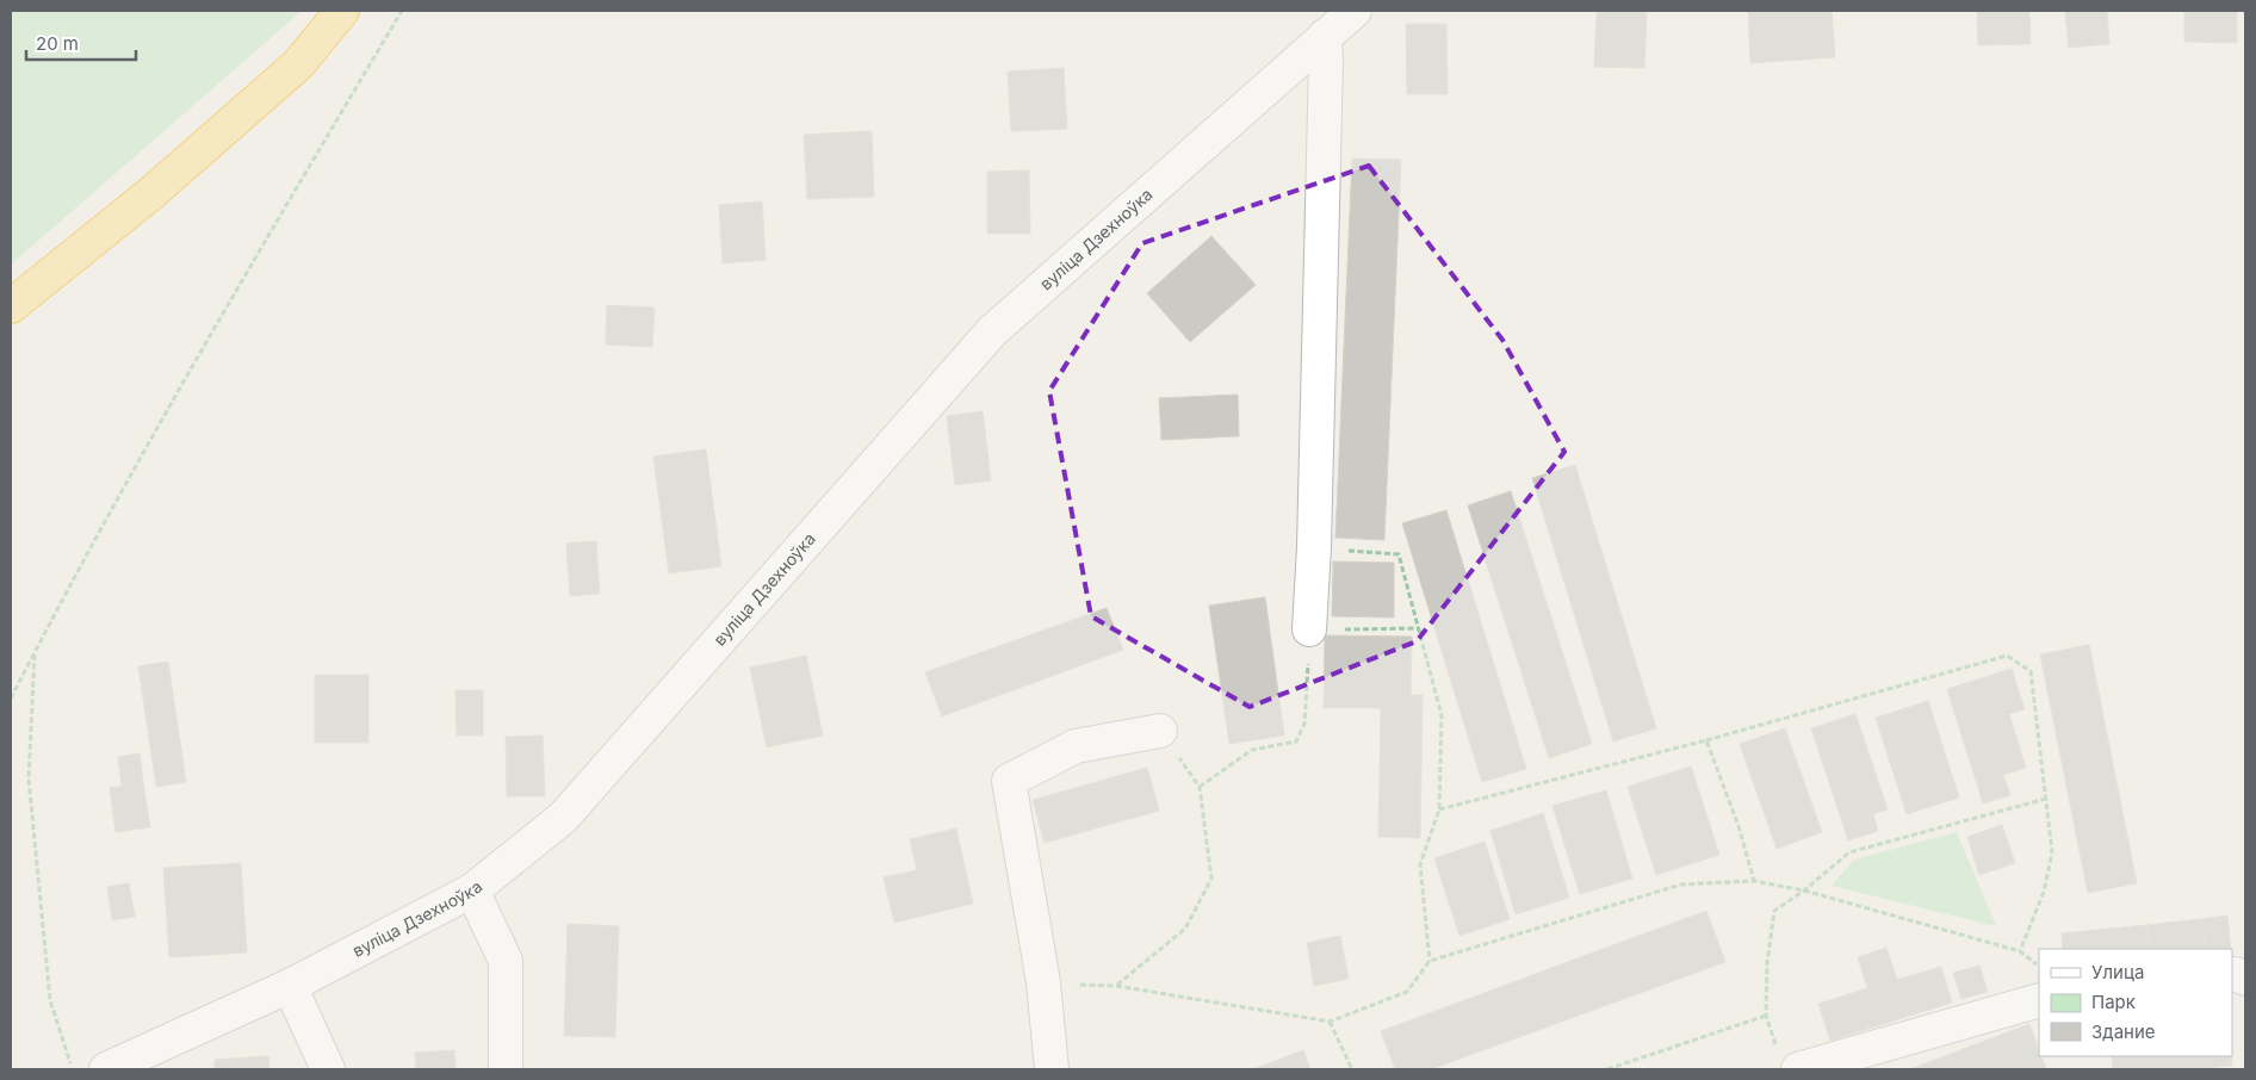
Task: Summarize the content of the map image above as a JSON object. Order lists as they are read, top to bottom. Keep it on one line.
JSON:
{"streets":{"street":["вуліца Дзехноўка"]},"legend":["Улица","Парк","Здание"],"scale_bar":"20 m"}
